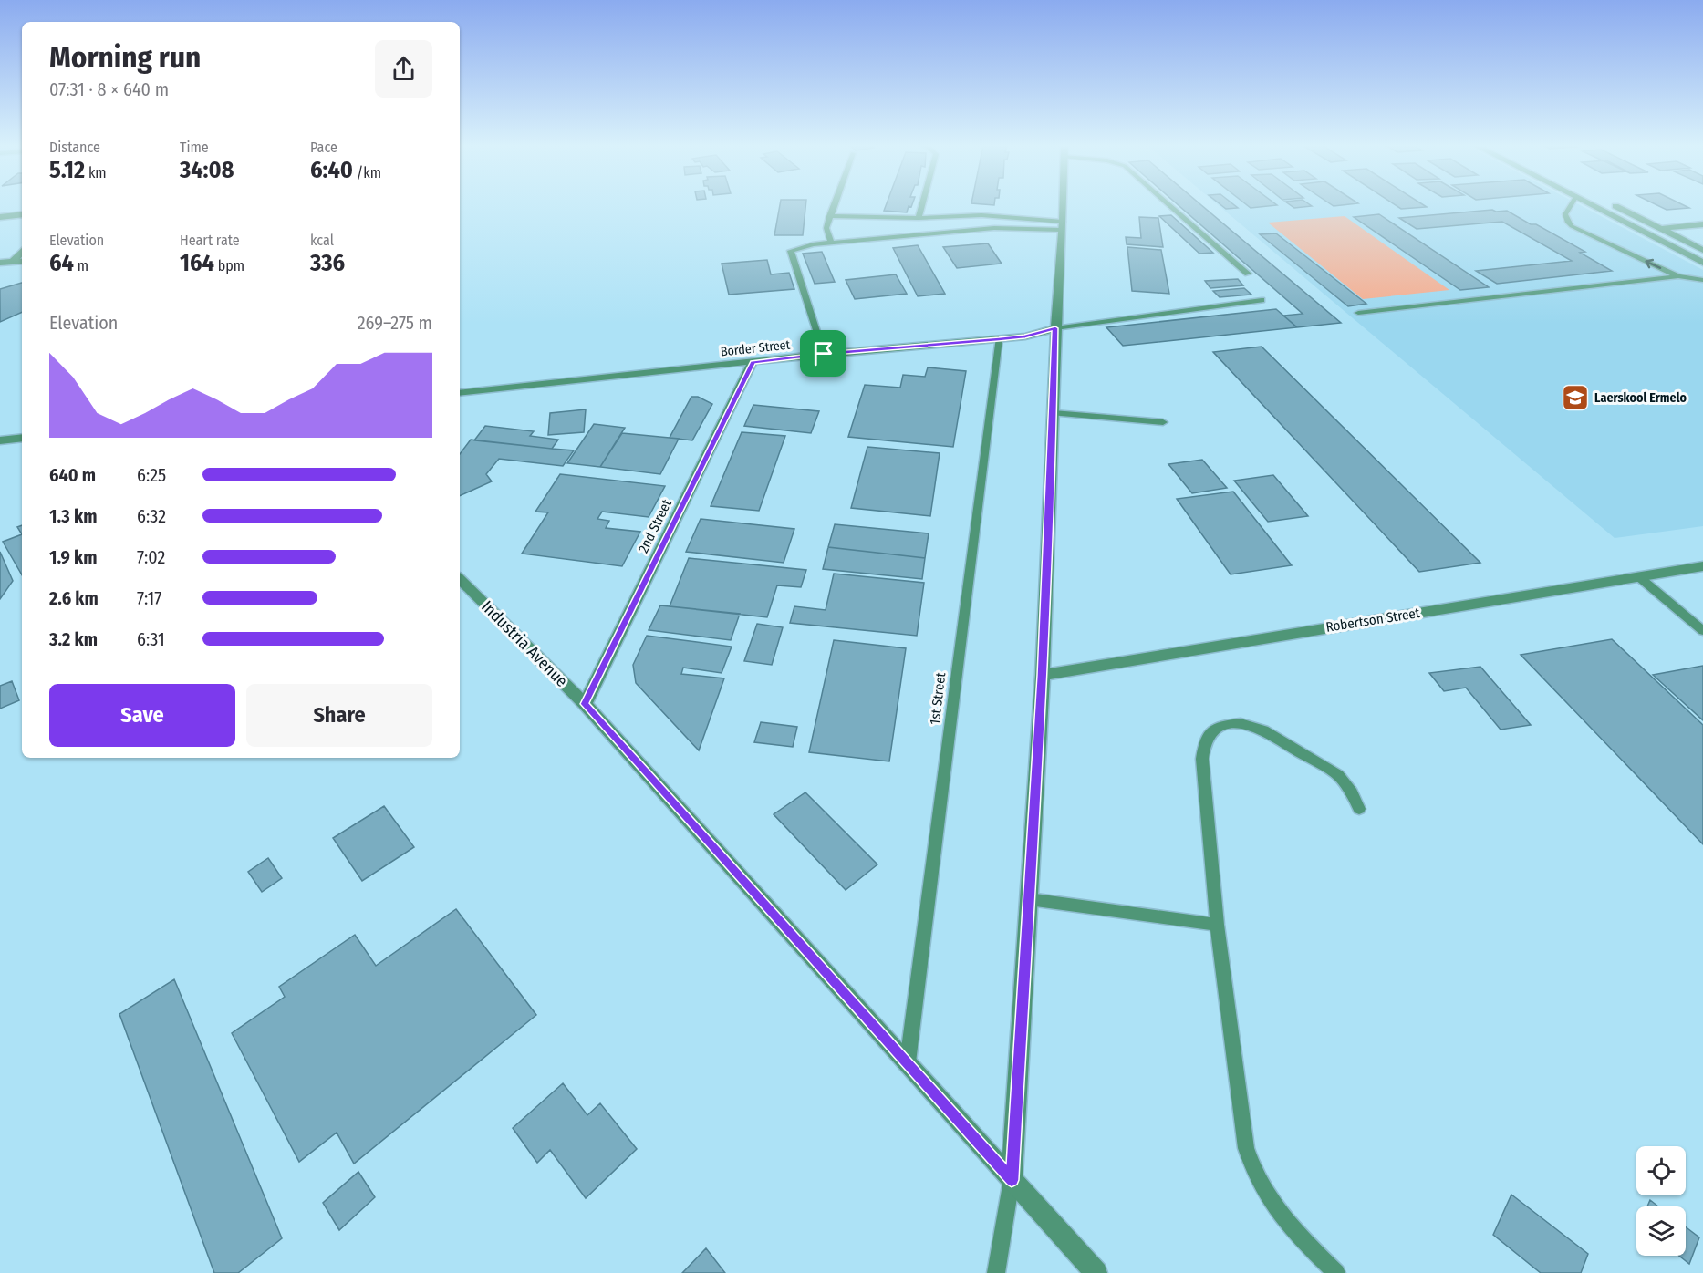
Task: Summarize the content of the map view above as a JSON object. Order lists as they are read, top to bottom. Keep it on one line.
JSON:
{"streets":{"street":["Border Street","2nd Street","Robertson Street","Industria Avenue"],"lane":["1st Street"]},"crossings":[["Border Street","2nd Street"],["Border Street","1st Street"],["2nd Street","Industria Avenue"],["Industria Avenue","1st Street"]],"places":{"school or university":["Laerskool Ermelo"]},"page":{"heading":["Morning run","07:31 · 8 × 640 m"],"stats":[["Distance","5.12 km"],["Time","34:08"],["Pace","6:40 /km"],["Elevation","64 m"],["Heart rate","164 bpm"],["kcal","336"]],"chart":["Elevation","269–275 m"],"list":[{"name":"640 m","note":"6:25"},{"name":"1.3 km","note":"6:32"},{"name":"1.9 km","note":"7:02"},{"name":"2.6 km","note":"7:17"},{"name":"3.2 km","note":"6:31"}],"buttons":["Save","Share"]}}
